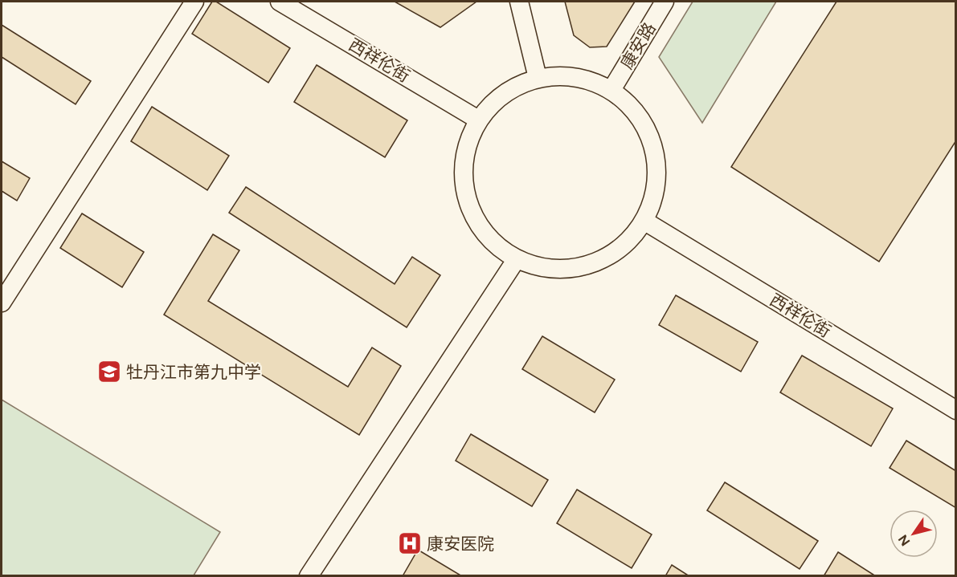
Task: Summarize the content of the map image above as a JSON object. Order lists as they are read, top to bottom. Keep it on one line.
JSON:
{"streets":{"street":["康安路","西祥伦街"]},"places":{"school or university":["牡丹江市第九中学"],"hospital":["康安医院"]},"north":"bottom left"}
